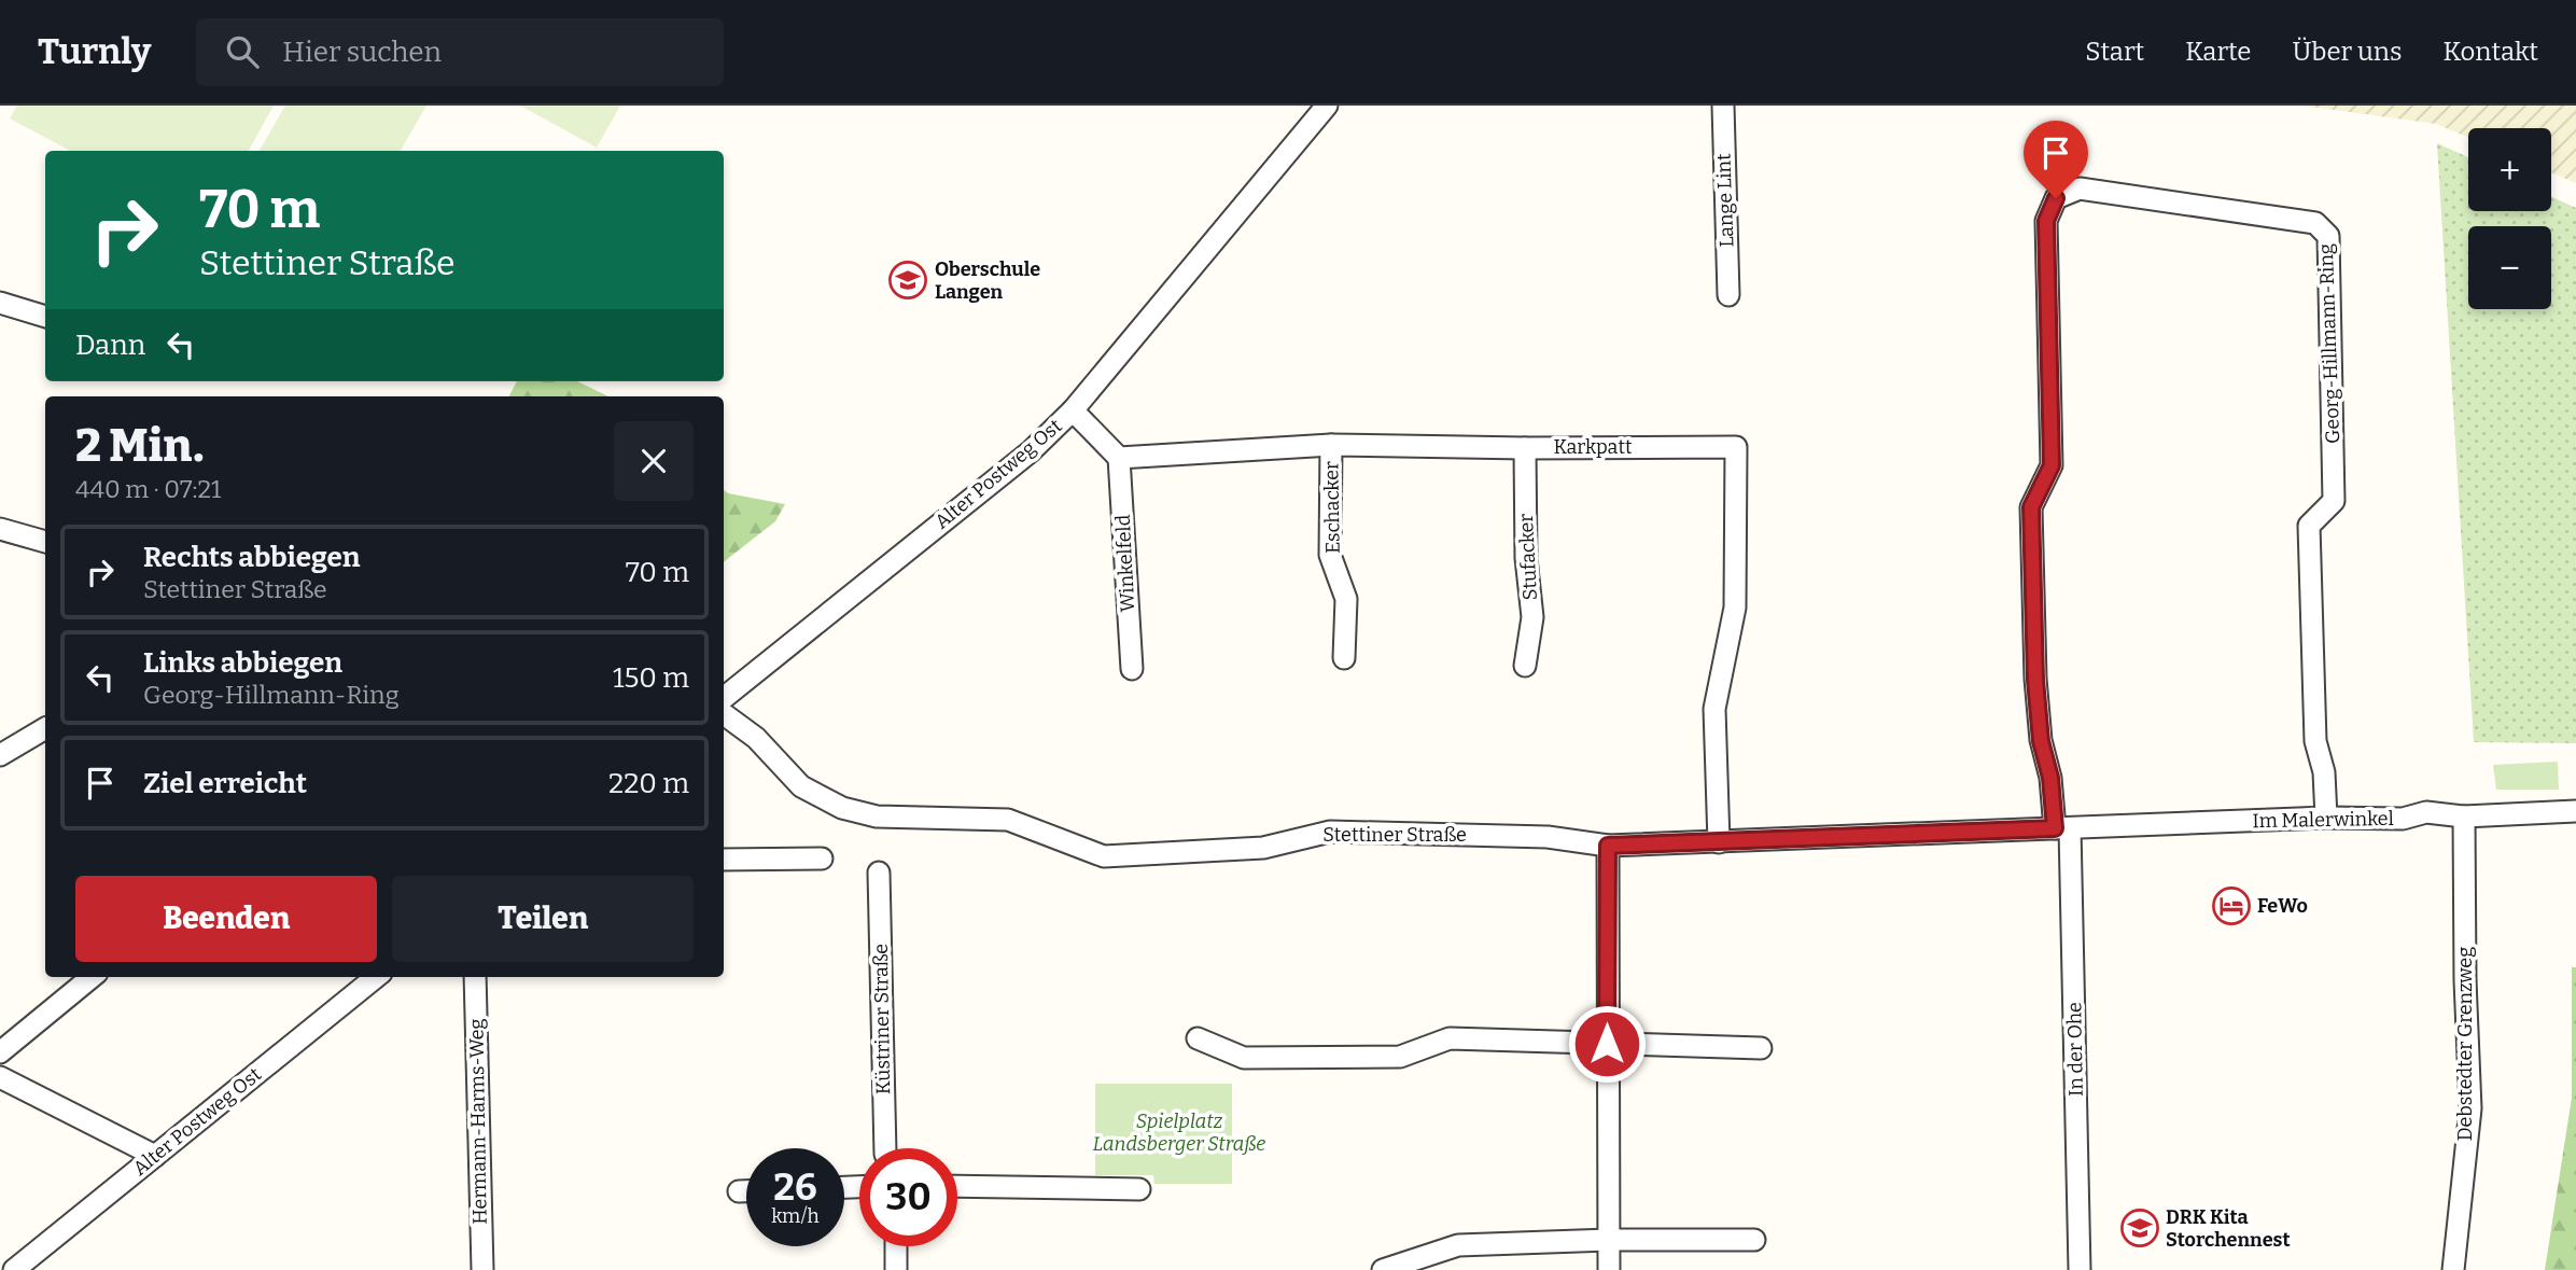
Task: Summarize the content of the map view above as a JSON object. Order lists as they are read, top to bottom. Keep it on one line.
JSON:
{"streets":{"street":["Lange Lint","Georg-Hillmann-Ring","Karkpatt","Alter Postweg Ost","Eschacker","Stufacker","Winkelfeld","Im Malerwinkel","Stettiner Straße","Küstriner Straße","Debstedter Grenzweg","In der Ohe","Hermann-Harms-Weg"]},"crossings":[["Georg-Hillmann-Ring","Im Malerwinkel"],["Georg-Hillmann-Ring","Stettiner Straße"],["Georg-Hillmann-Ring","In der Ohe"],["Karkpatt","Eschacker"],["Karkpatt","Stufacker"],["Karkpatt","Winkelfeld"],["Karkpatt","Stettiner Straße"],["Im Malerwinkel","Stettiner Straße"],["Im Malerwinkel","Debstedter Grenzweg"],["Im Malerwinkel","In der Ohe"],["Stettiner Straße","In der Ohe"]],"parks":["Spielplatz Landsberger Straße"],"places":{"school or university":["Oberschule Langen","DRK Kita Storchennest"],"hotel":["FeWo"]},"page":{"header":"Turnly","search":"Hier suchen","nav":["Start","Karte","Über uns","Kontakt"],"map_buttons":["+","−"],"turn":["70 m","Stettiner Straße"],"then":"Dann","heading":["2 Min.","440 m · 07:21"],"list":[{"name":"Rechts abbiegen","note":"Stettiner Straße","value":"70 m"},{"name":"Links abbiegen","note":"Georg-Hillmann-Ring","value":"150 m"},{"name":"Ziel erreicht","value":"220 m"}],"buttons":["Beenden","Teilen"],"speed":"26 km/h","limit":"30"}}
